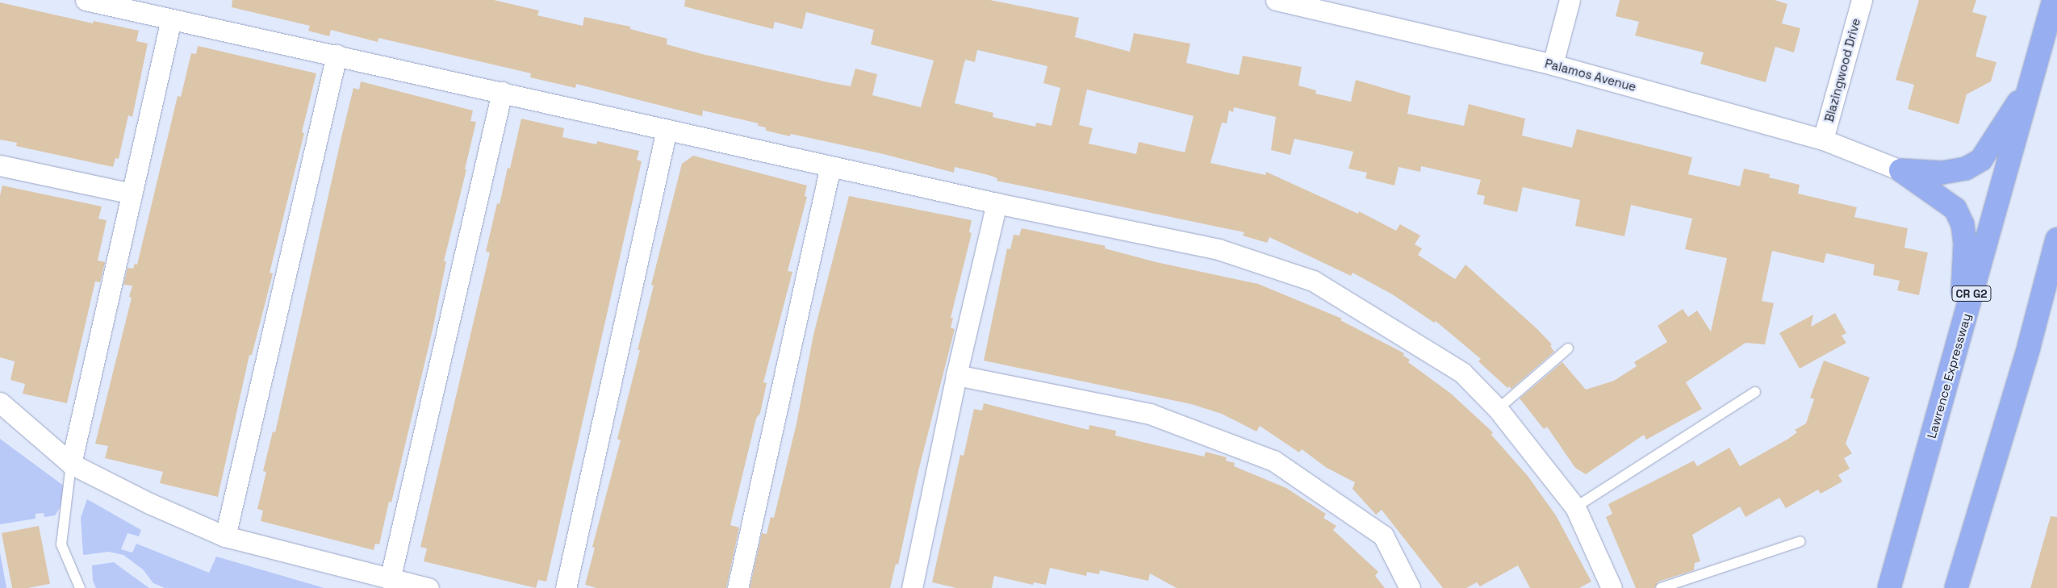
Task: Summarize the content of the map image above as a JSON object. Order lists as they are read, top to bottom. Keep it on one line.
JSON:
{"streets":{"highway":["CR G2","Lawrence Expressway"],"street":["Blazingwood Drive","Palamos Avenue"]},"crossings":[["Blazingwood Drive","Palamos Avenue"]]}
